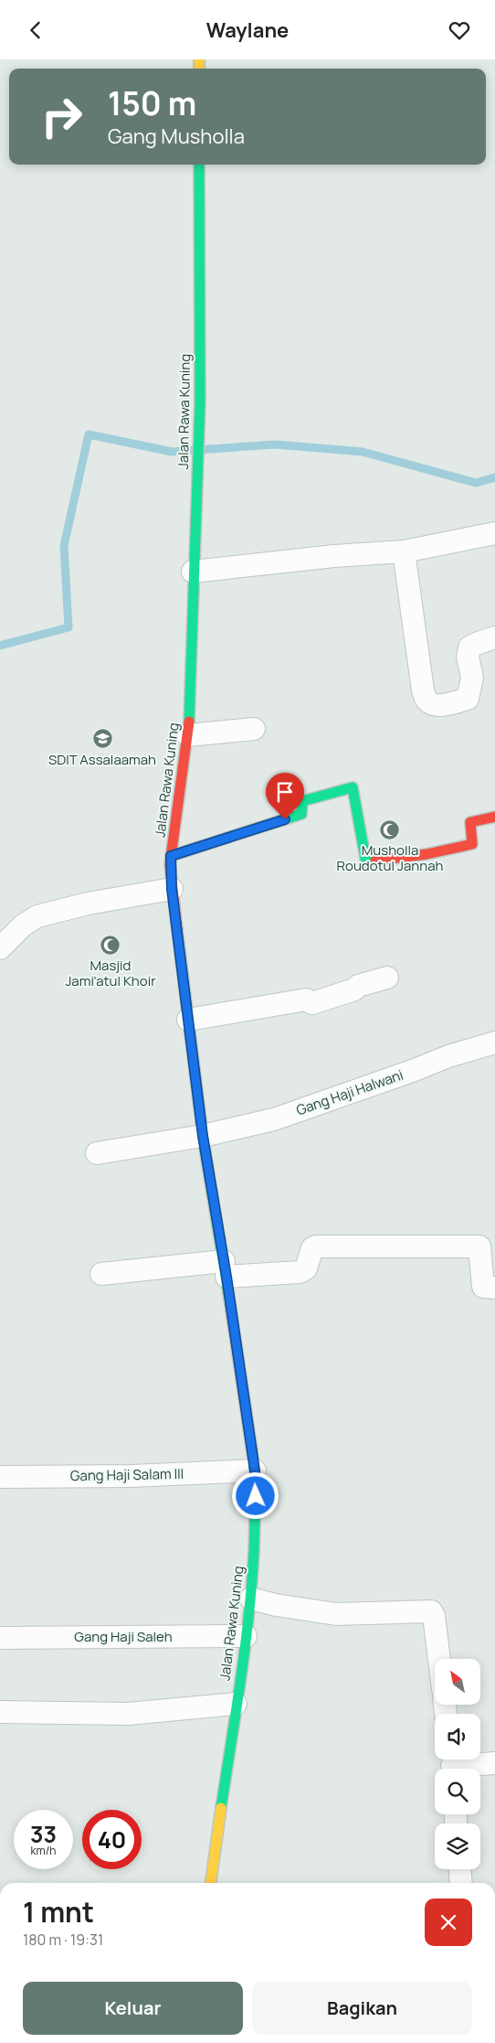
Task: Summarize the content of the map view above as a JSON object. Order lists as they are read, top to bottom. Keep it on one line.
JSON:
{"streets":{"street":["Jalan Rawa Kuning","Gang Haji Halwani","Gang Haji Salam III","Gang Haji Saleh"]},"crossings":[["Jalan Rawa Kuning","Gang Haji Halwani"],["Jalan Rawa Kuning","Gang Haji Salam III"],["Jalan Rawa Kuning","Gang Haji Saleh"]],"places":{"school or university":["SDIT Assalaamah"],"mosque":["Musholla Roudotul Jannah","Masjid Jami'atul Khoir"]},"north":"top left","page":{"header":"Waylane","turn":["150 m","Gang Musholla"],"speed":"33 km/h","limit":"40","heading":["1 mnt","180 m · 19:31"],"buttons":["Keluar","Bagikan"]}}
